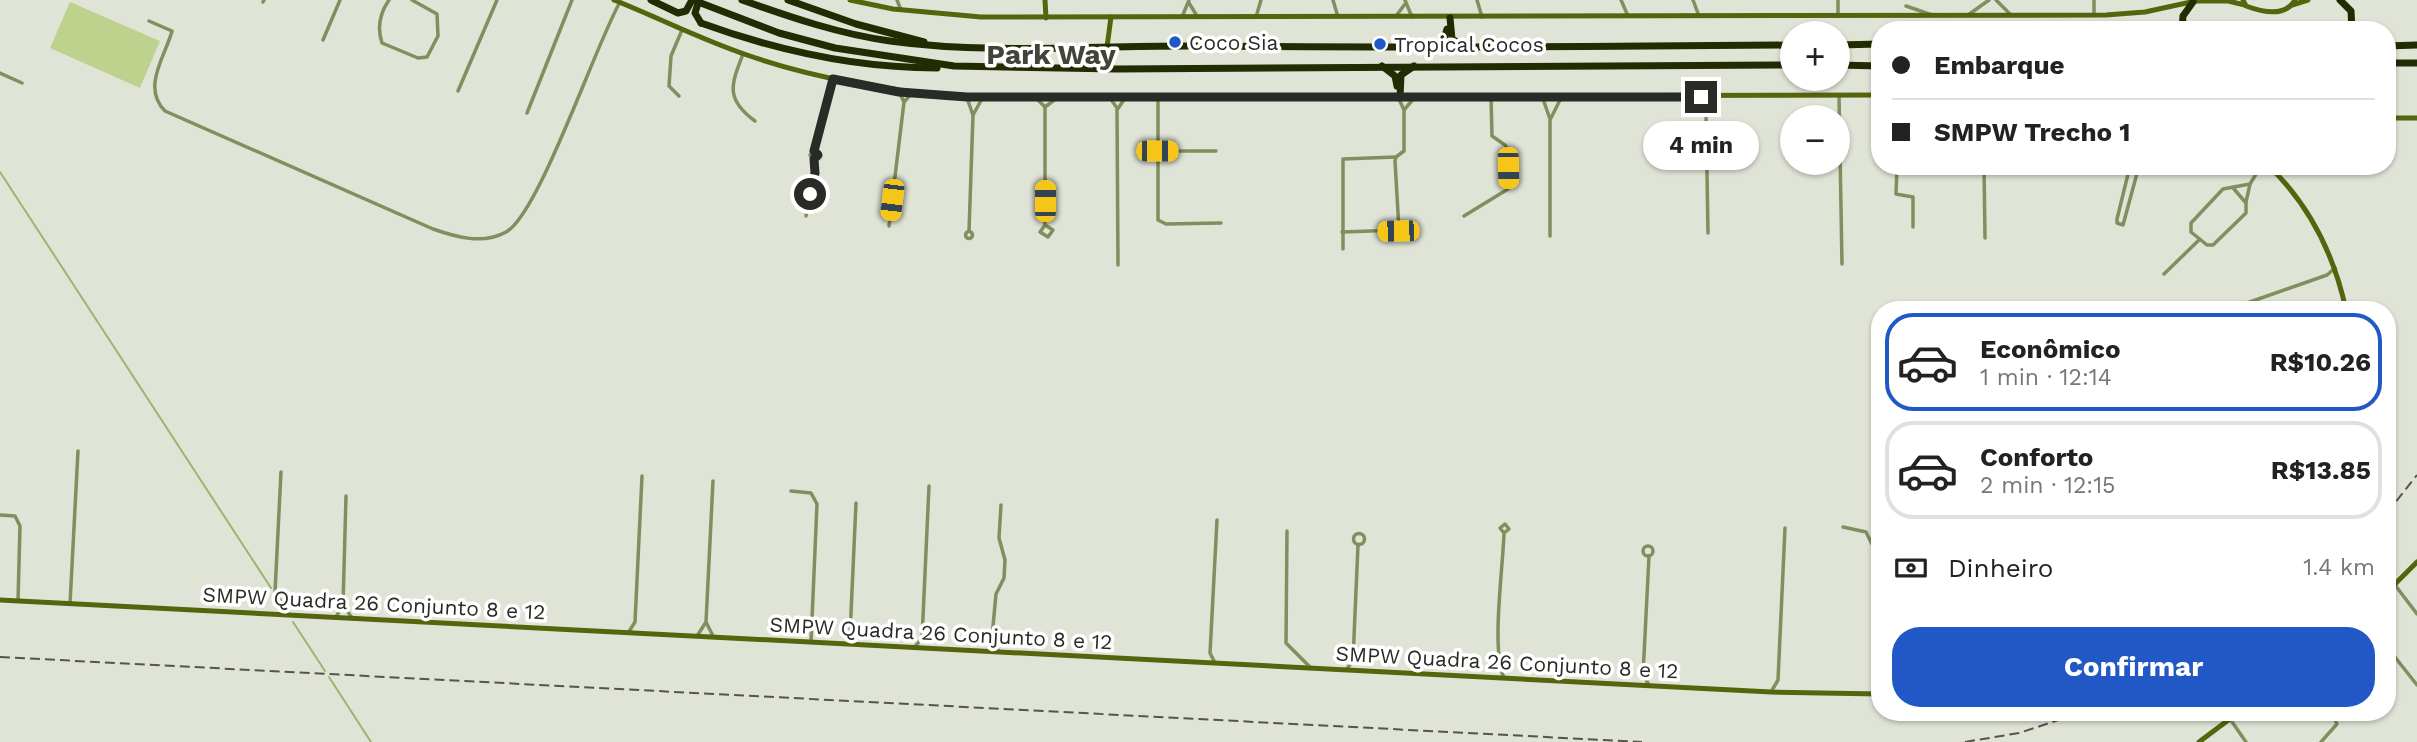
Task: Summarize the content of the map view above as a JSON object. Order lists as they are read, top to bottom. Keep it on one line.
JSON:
{"streets":{"street":["SMPW Quadra 26 Conjunto 8 e 12"]},"districts":["Park Way"],"places":["Coco Sia","Tropical Cocos"],"page":{"map_buttons":["+","−"],"banner":["Embarque","SMPW Trecho 1"],"bubble":"4 min","list":[{"name":"Econômico","note":"1 min · 12:14","value":"R$10.26"},{"name":"Conforto","note":"2 min · 12:15","value":"R$13.85"}],"pay":["Dinheiro","1.4 km"],"buttons":"Confirmar"}}
